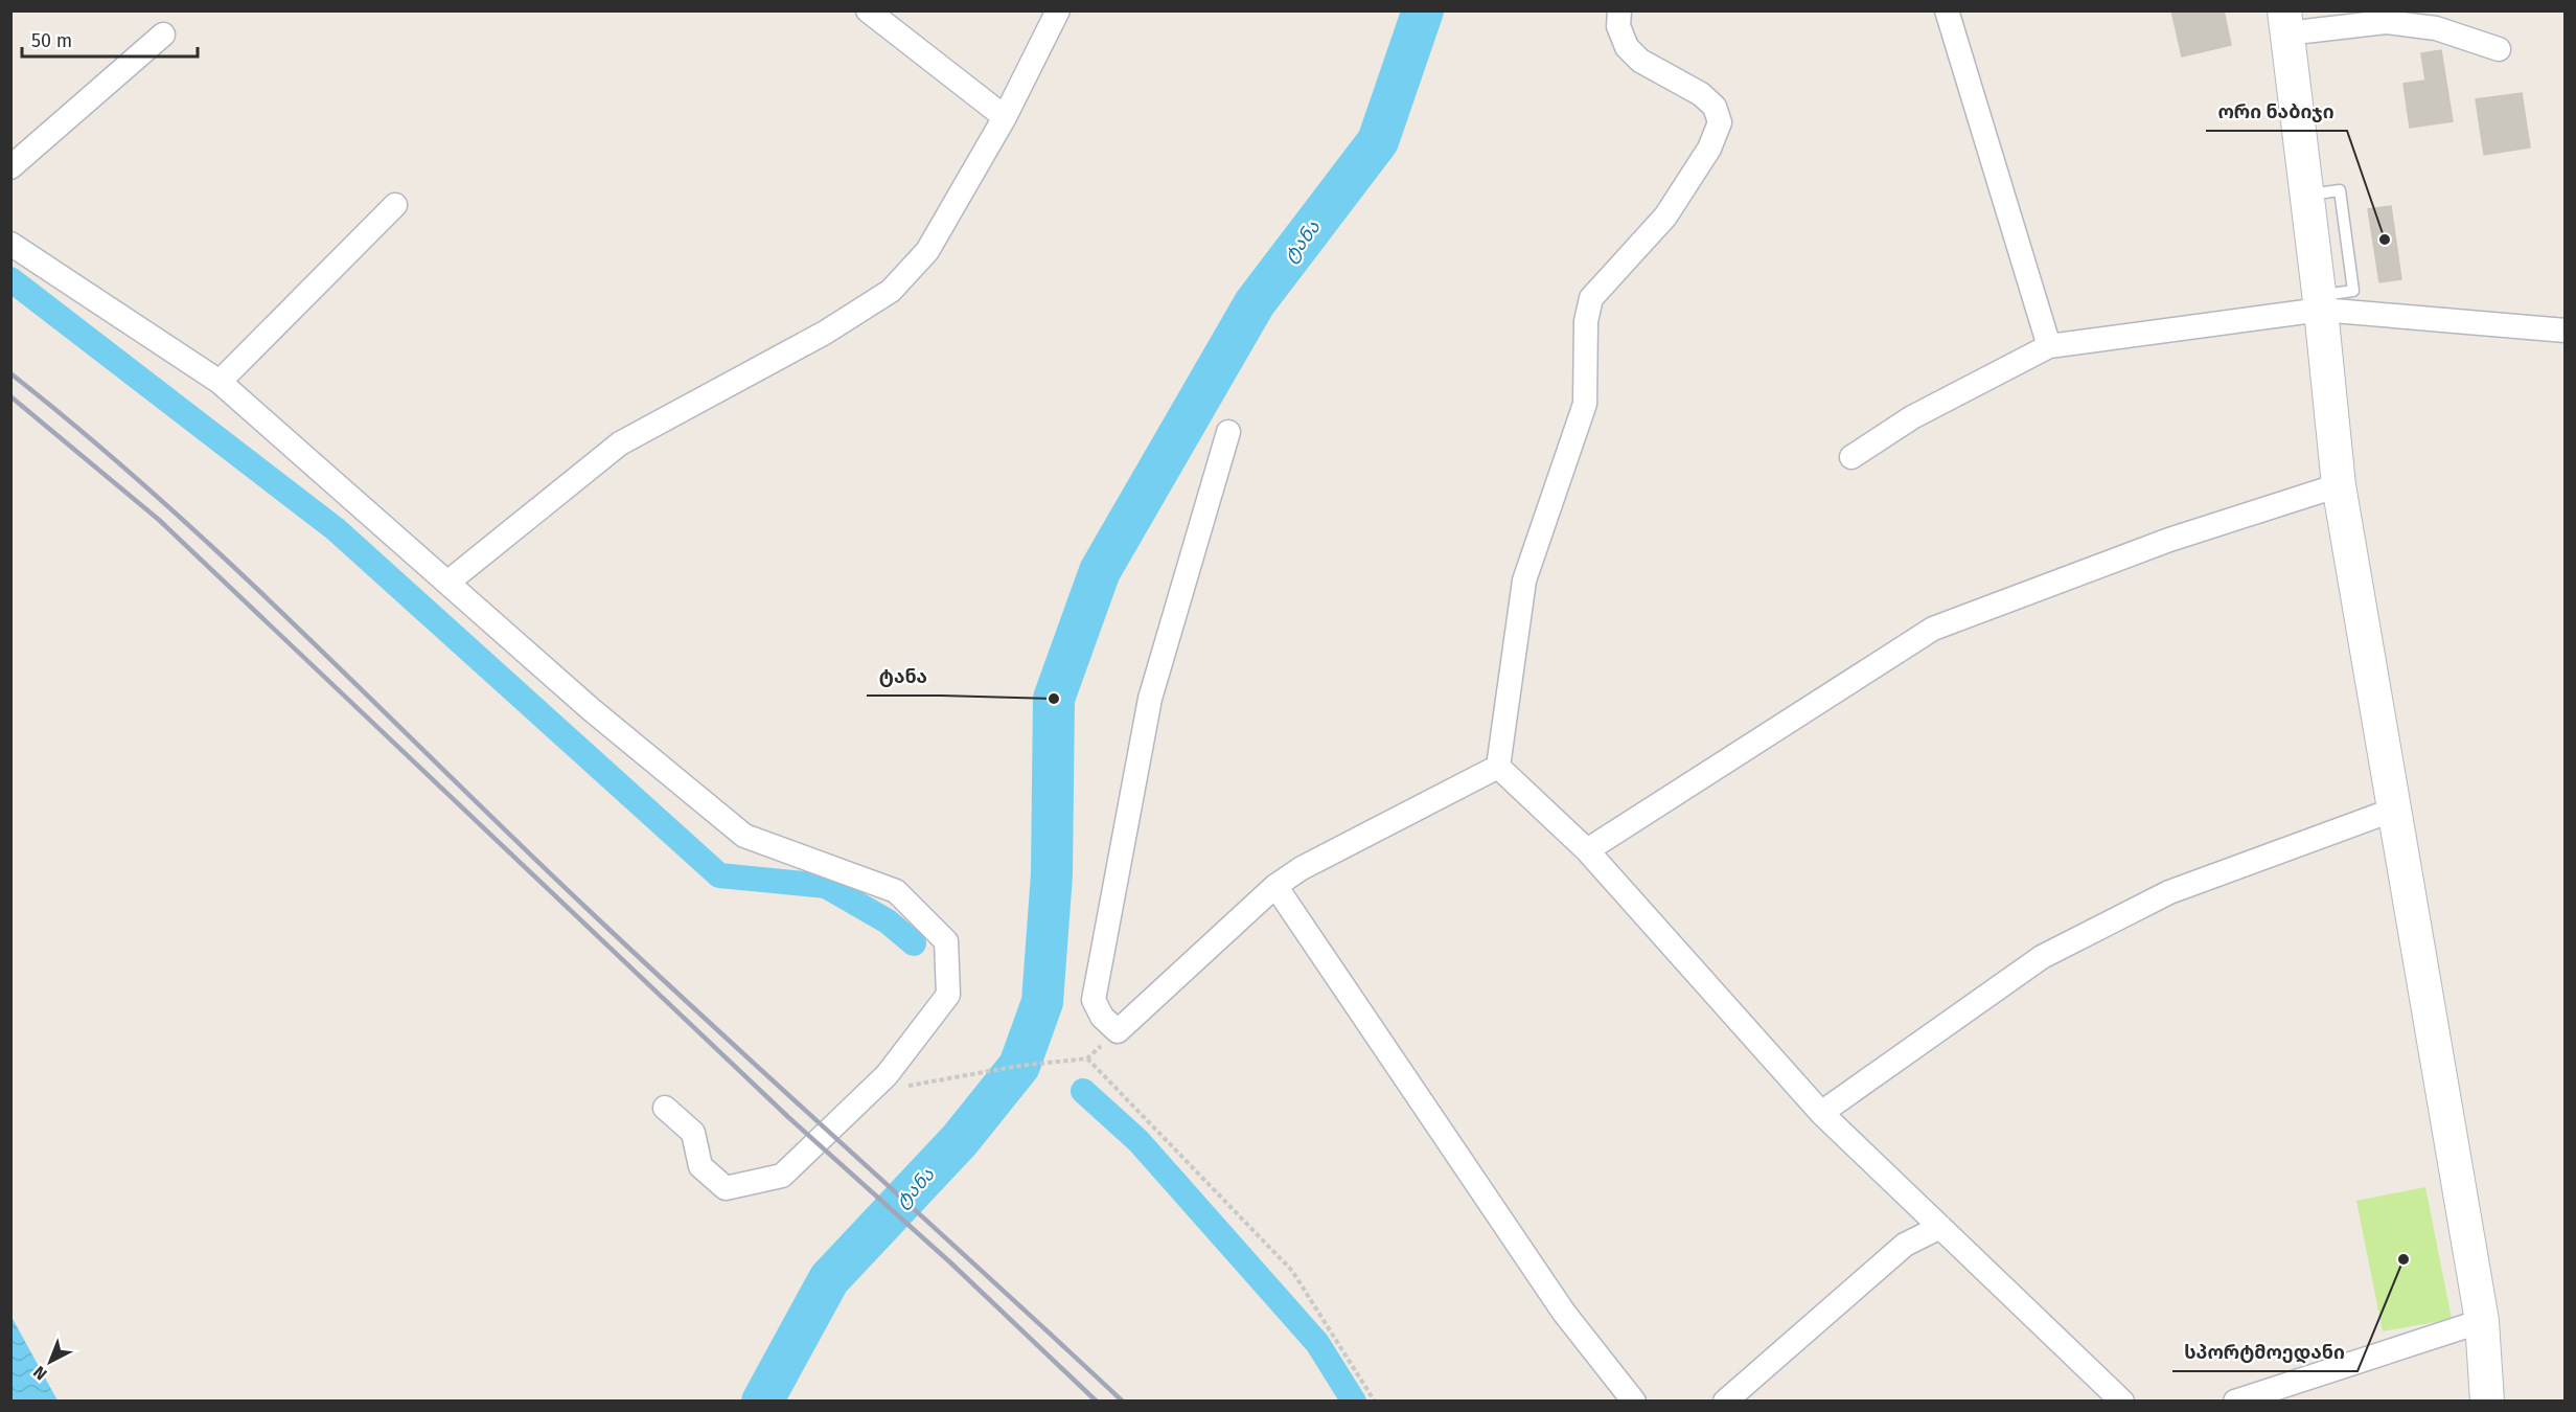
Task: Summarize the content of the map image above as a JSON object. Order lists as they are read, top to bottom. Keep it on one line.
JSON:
{"water":["ტანა"],"places":["ორი ნაბიჯი","ტანა","სპორტმოედანი"],"scale_bar":"50 m","north":"bottom left"}
